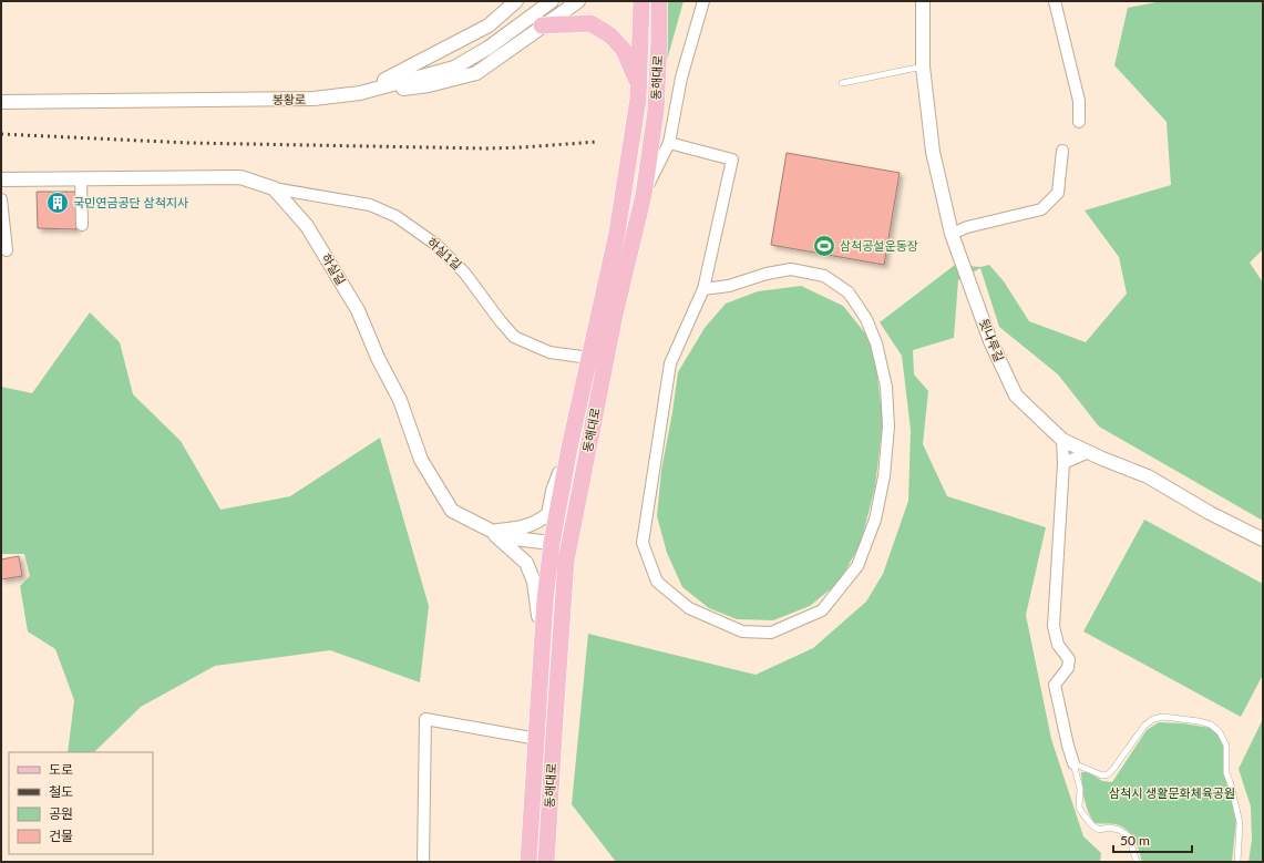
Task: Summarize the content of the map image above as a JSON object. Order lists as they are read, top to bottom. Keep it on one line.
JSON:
{"streets":{"main road":["동해대로"],"street":["봉황로","하실1길","하실길","뒷나루길"]},"crossings":[["동해대로","하실1길"],["동해대로","하실길"],["하실1길","하실길"]],"parks":["삼척시 생활문화체육공원"],"places":{"building":["국민연금공단 삼척지사"],"sports":["삼척공설운동장"]},"legend":["도로","철도","공원","건물"],"scale_bar":"50 m"}
